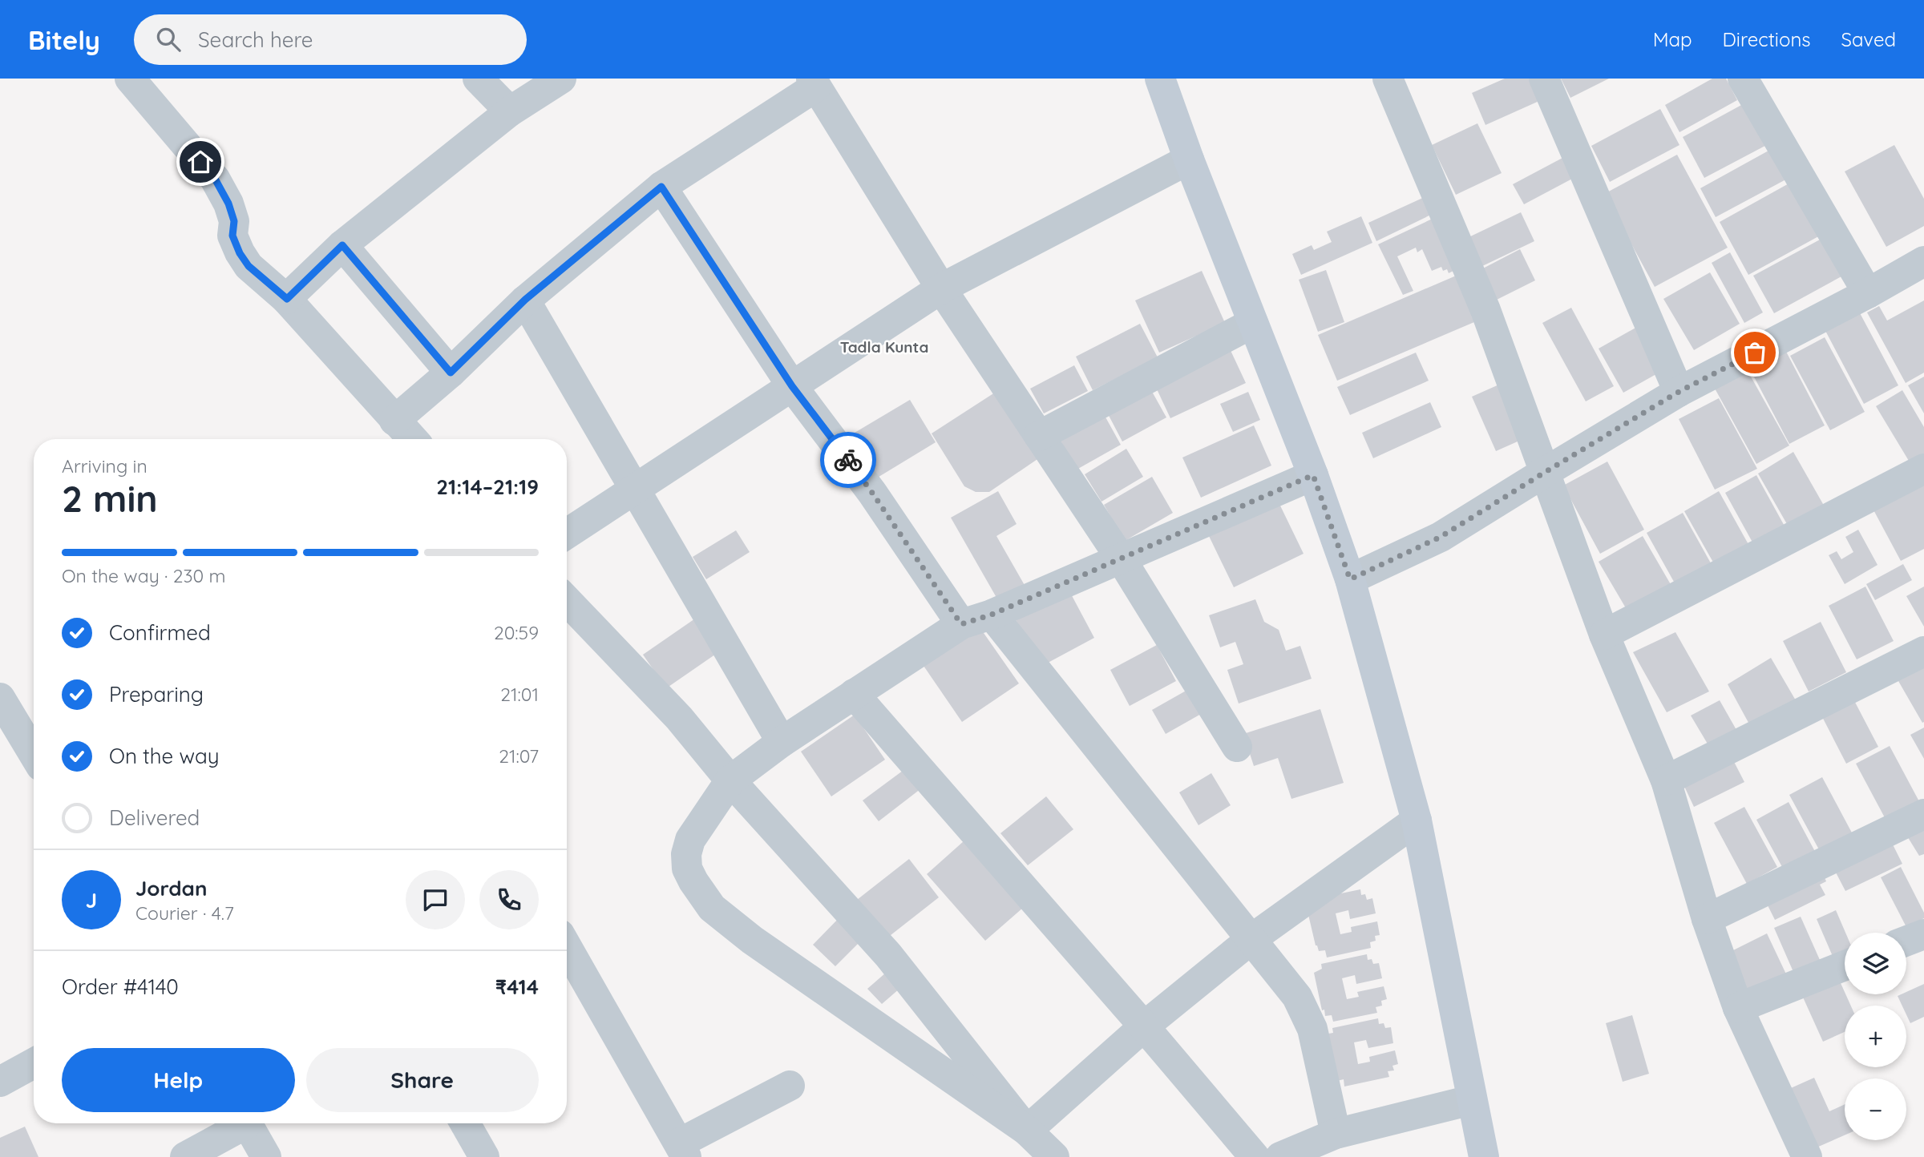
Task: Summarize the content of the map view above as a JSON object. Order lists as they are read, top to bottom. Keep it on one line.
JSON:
{"districts":["Tadla Kunta"],"page":{"header":"Bitely","search":"Search here","nav":["Map","Directions","Saved"],"heading":["2 min","Arriving in","21:14–21:19"],"panel":["Jordan","Courier · 4.7","Order #4140","₹414"],"bar":"On the way · 230 m","list":[["Confirmed","20:59"],["Preparing","21:01"],["On the way","21:07"],"Delivered"],"round":"J","map_buttons":["+","−"],"buttons":["Help","Share"]}}
